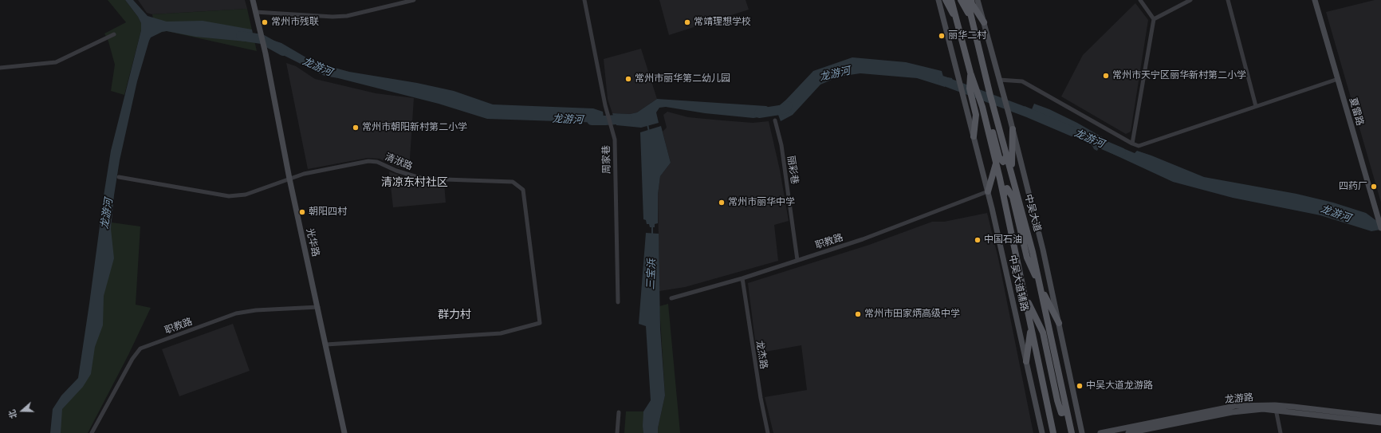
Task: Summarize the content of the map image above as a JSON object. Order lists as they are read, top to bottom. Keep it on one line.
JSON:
{"streets":{"main road":["夏雷路","中吴大道","光华路","中吴大道辅路","龙游路"],"street":["周家巷","清洑路","丽彩巷","职教路","龙杰路"]},"crossings":[["清洑路","光华路"],["丽彩巷","职教路"],["职教路","光华路"],["职教路","中吴大道辅路"],["职教路","龙杰路"]],"districts":["清凉东村社区","群力村"],"water":["龙游河","三宝浜"],"places":["常州市残联","常靖理想学校","丽华二村","常州市天宁区丽华新村第二小学","常州市丽华第二幼儿园","常州市朝阳新村第二小学","四药厂","常州市丽华中学","朝阳四村","中国石油","常州市田家炳高级中学","中吴大道龙游路"],"north":"left"}
